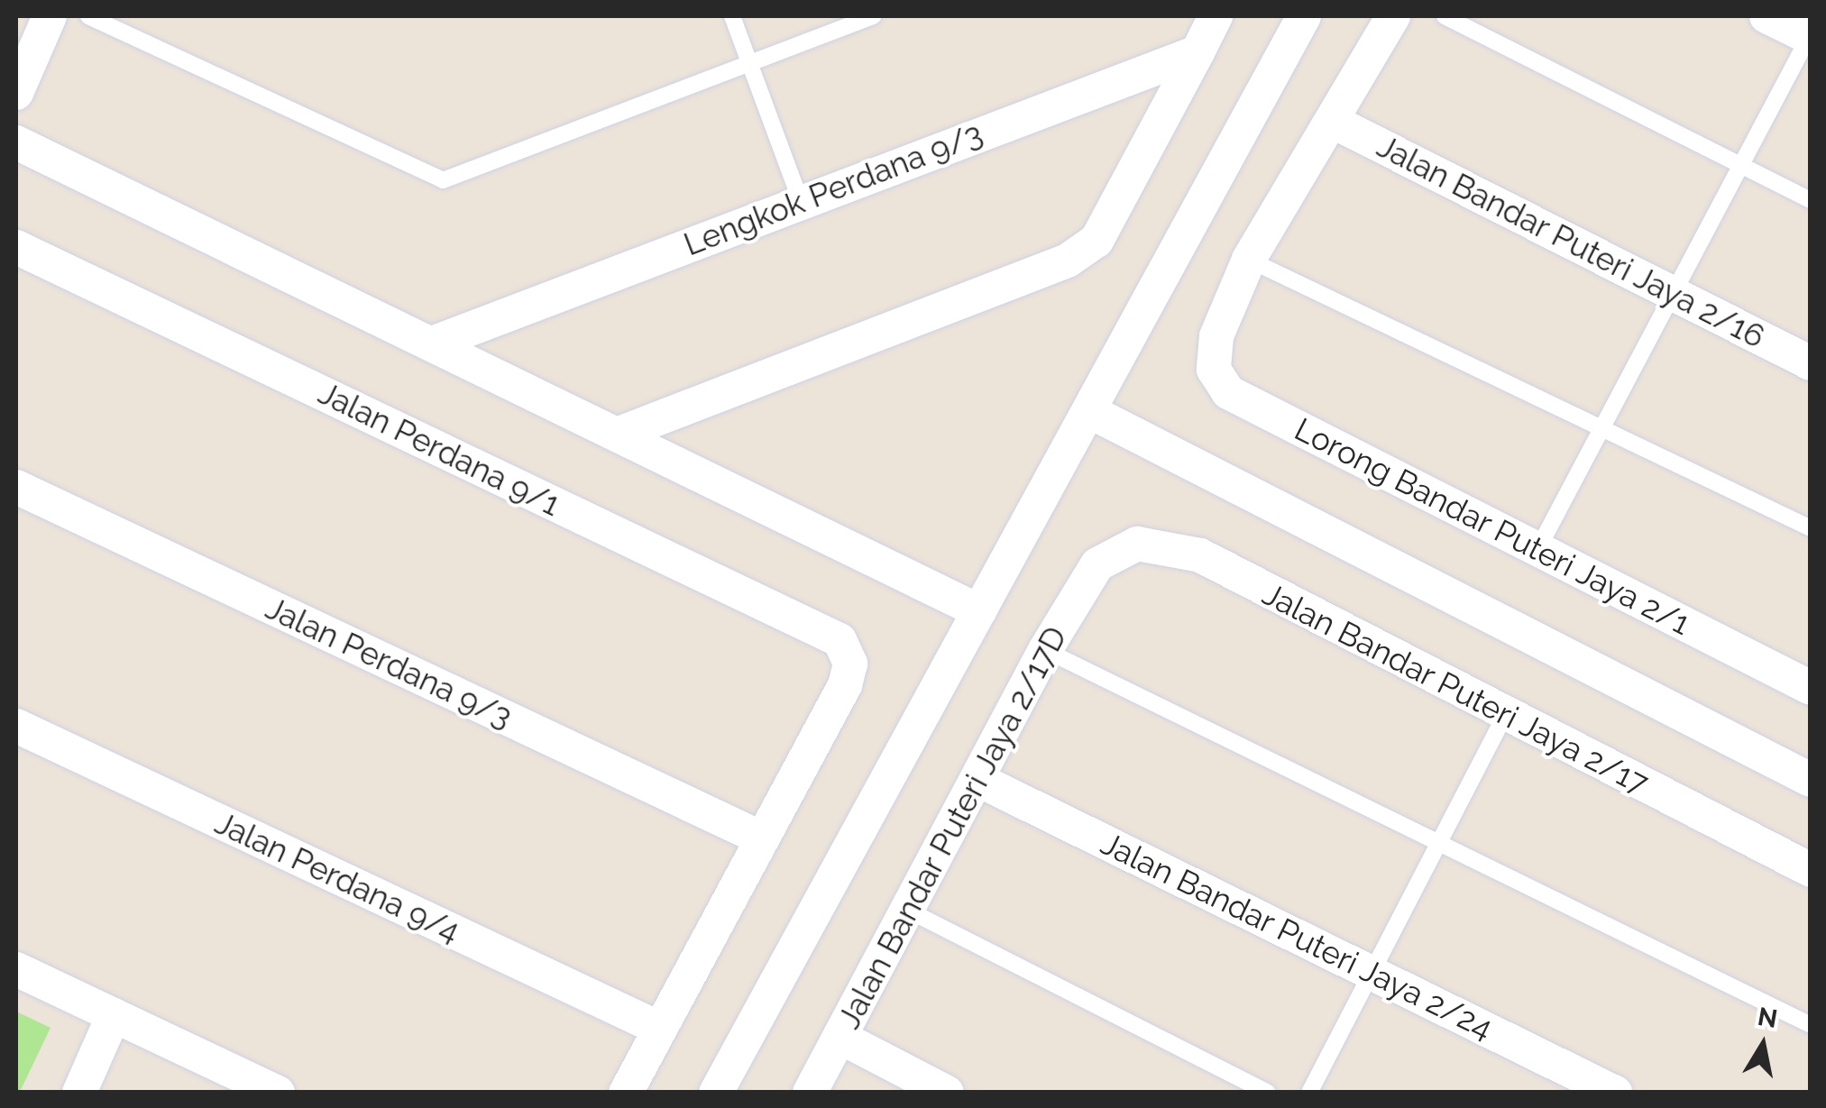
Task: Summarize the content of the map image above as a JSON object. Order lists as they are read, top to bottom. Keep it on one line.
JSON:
{"streets":{"street":["Lengkok Perdana 9/3","Jalan Bandar Puteri Jaya 2/16","Jalan Perdana 9/1","Lorong Bandar Puteri Jaya 2/1","Jalan Perdana 9/3","Jalan Bandar Puteri Jaya 2/17","Jalan Bandar Puteri Jaya 2/17D","Jalan Perdana 9/4","Jalan Bandar Puteri Jaya 2/24"]},"crossings":[["Jalan Perdana 9/1","Jalan Perdana 9/3"],["Jalan Bandar Puteri Jaya 2/17","Jalan Bandar Puteri Jaya 2/17D"],["Jalan Bandar Puteri Jaya 2/17D","Jalan Bandar Puteri Jaya 2/24"]],"north":"top"}
